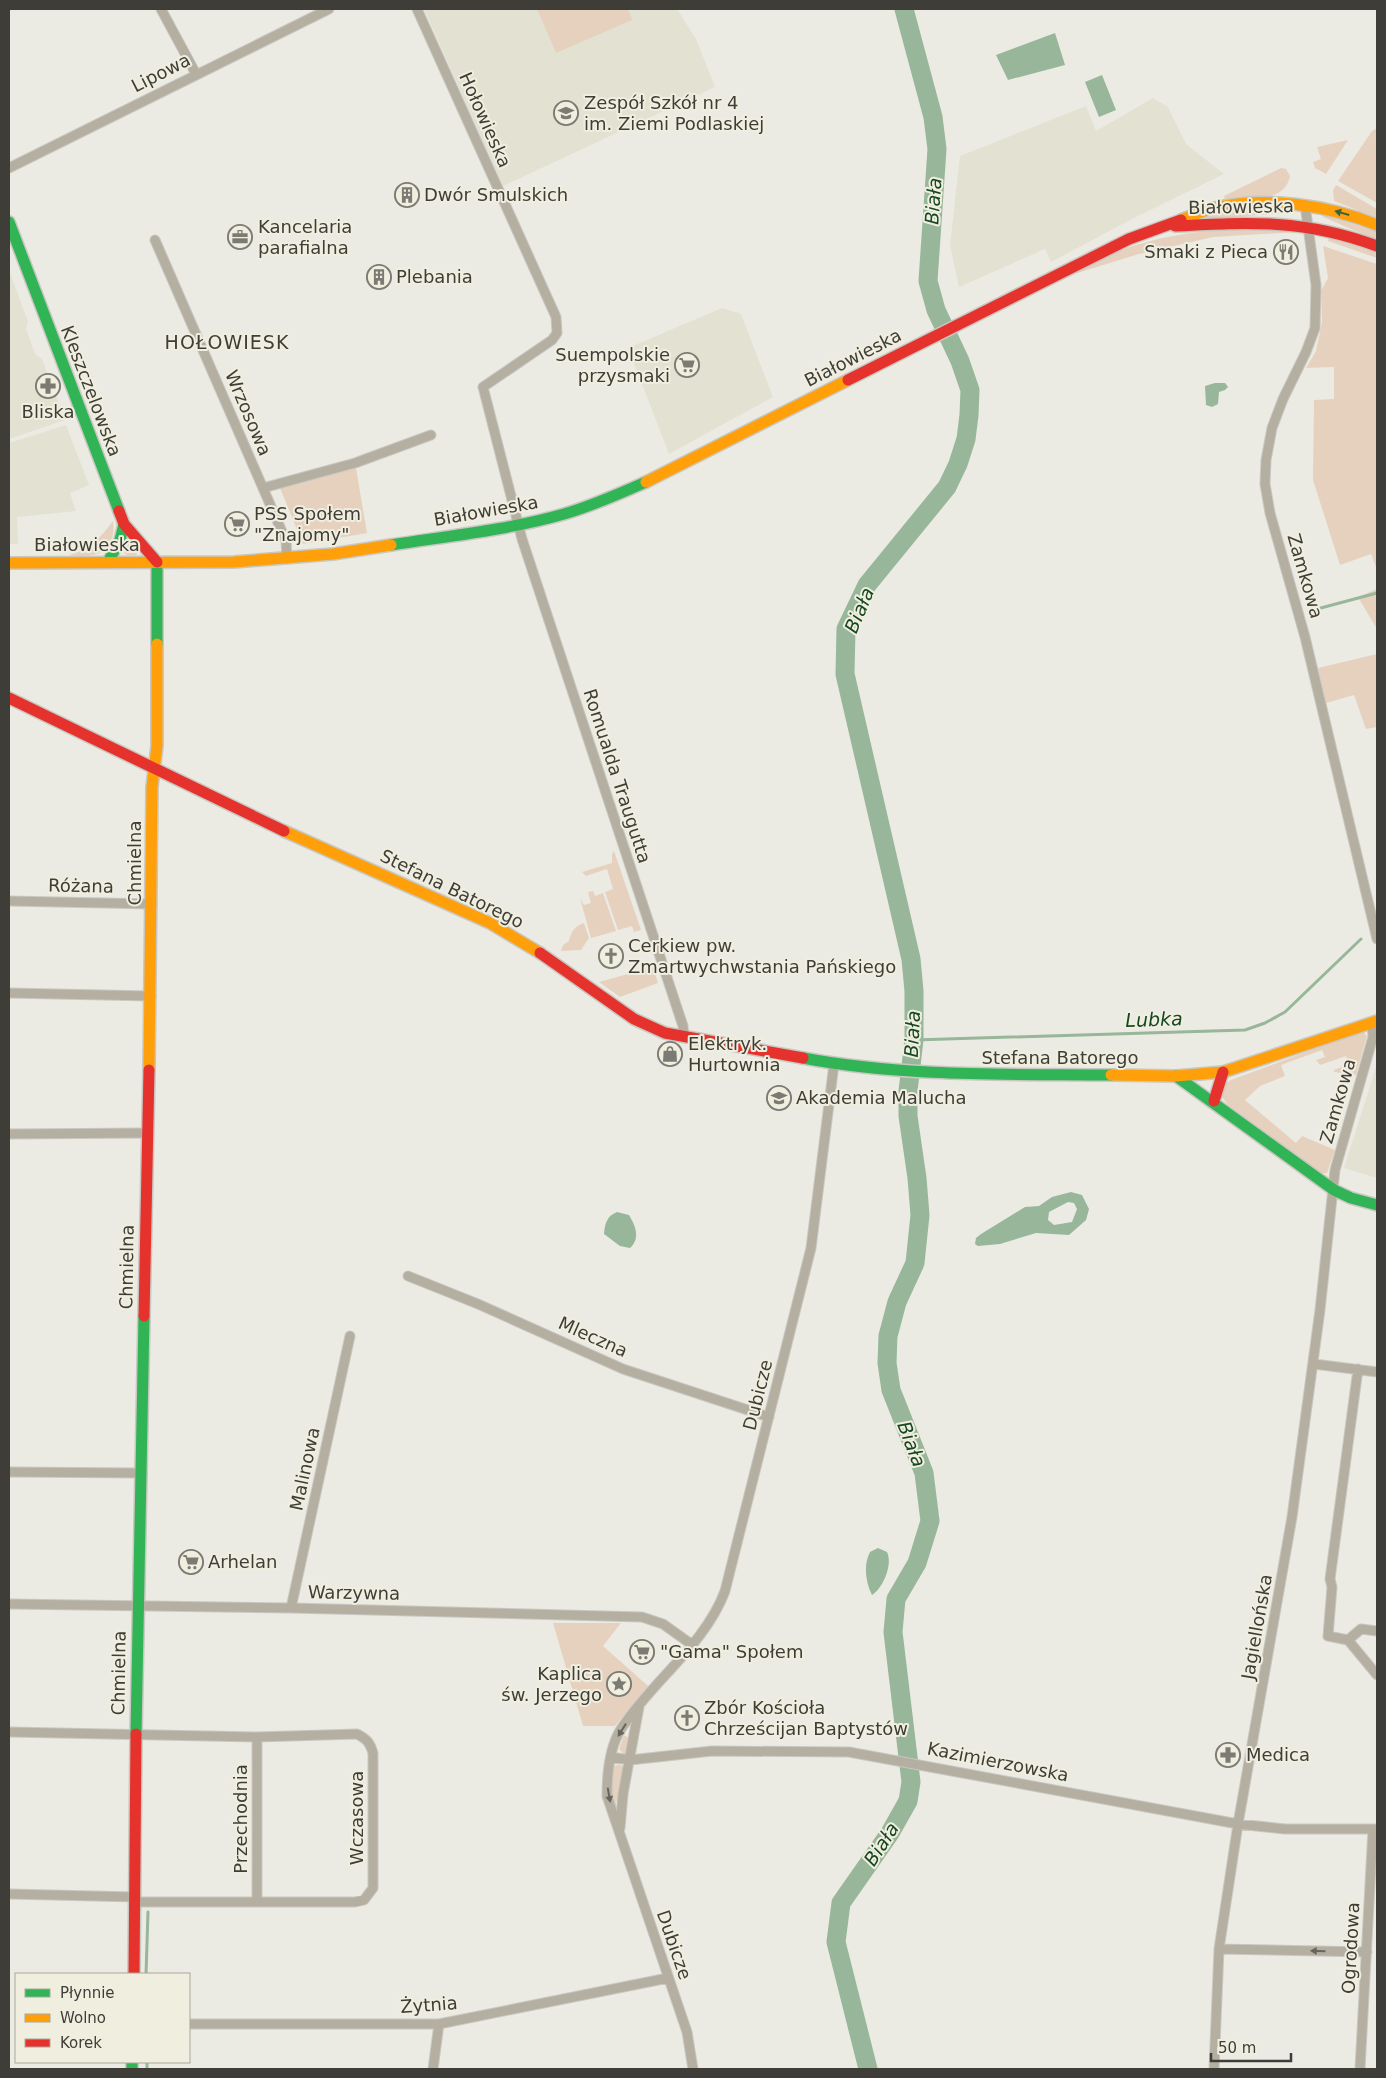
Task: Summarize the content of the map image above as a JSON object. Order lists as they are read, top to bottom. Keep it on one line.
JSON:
{"streets":{"street":["Lipowa","Hołowieska","Białowieska","Kleszczelowska","Wrzosowa","Zamkowa","Romualda Traugutta","Chmielna","Różana","Stefana Batorego","Mleczna","Dubicze","Malinowa","Warzywna","Jagiellońska","Kazimierzowska","Wczasowa","Przechodnia","Ogrodowa","Żytnia"]},"crossings":[["Hołowieska","Białowieska"],["Hołowieska","Romualda Traugutta"],["Białowieska","Kleszczelowska"],["Białowieska","Wrzosowa"],["Białowieska","Zamkowa"],["Białowieska","Romualda Traugutta"],["Białowieska","Chmielna"],["Kleszczelowska","Chmielna"],["Zamkowa","Stefana Batorego"],["Zamkowa","Jagiellońska"],["Romualda Traugutta","Stefana Batorego"],["Chmielna","Różana"],["Chmielna","Stefana Batorego"],["Chmielna","Warzywna"],["Chmielna","Wczasowa"],["Stefana Batorego","Dubicze"],["Mleczna","Dubicze"],["Dubicze","Warzywna"],["Dubicze","Kazimierzowska"],["Dubicze","Żytnia"],["Malinowa","Warzywna"],["Jagiellońska","Kazimierzowska"],["Kazimierzowska","Ogrodowa"],["Wczasowa","Przechodnia"]],"districts":["HOŁOWIESK"],"water":["Biała","Lubka"],"places":{"school or university":["Zespół Szkół nr 4 im. Ziemi Podlaskiej","Akademia Malucha"],"building":["Dwór Smulskich","Plebania"],"office":["Kancelaria parafialna"],"restaurant":["Smaki z Pieca"],"supermarket":["Suempolskie przysmaki","PSS Społem \"Znajomy\"","Arhelan","\"Gama\" Społem"],"pharmacy":["Bliska","Medica"],"church":["Cerkiew pw. Zmartwychwstania Pańskiego","Zbór Kościoła Chrześcijan Baptystów"],"shop":["Elektryk. Hurtownia"],"place":["Kaplica św. Jerzego"]},"legend":["Płynnie","Wolno","Korek"],"scale_bar":"50 m"}
